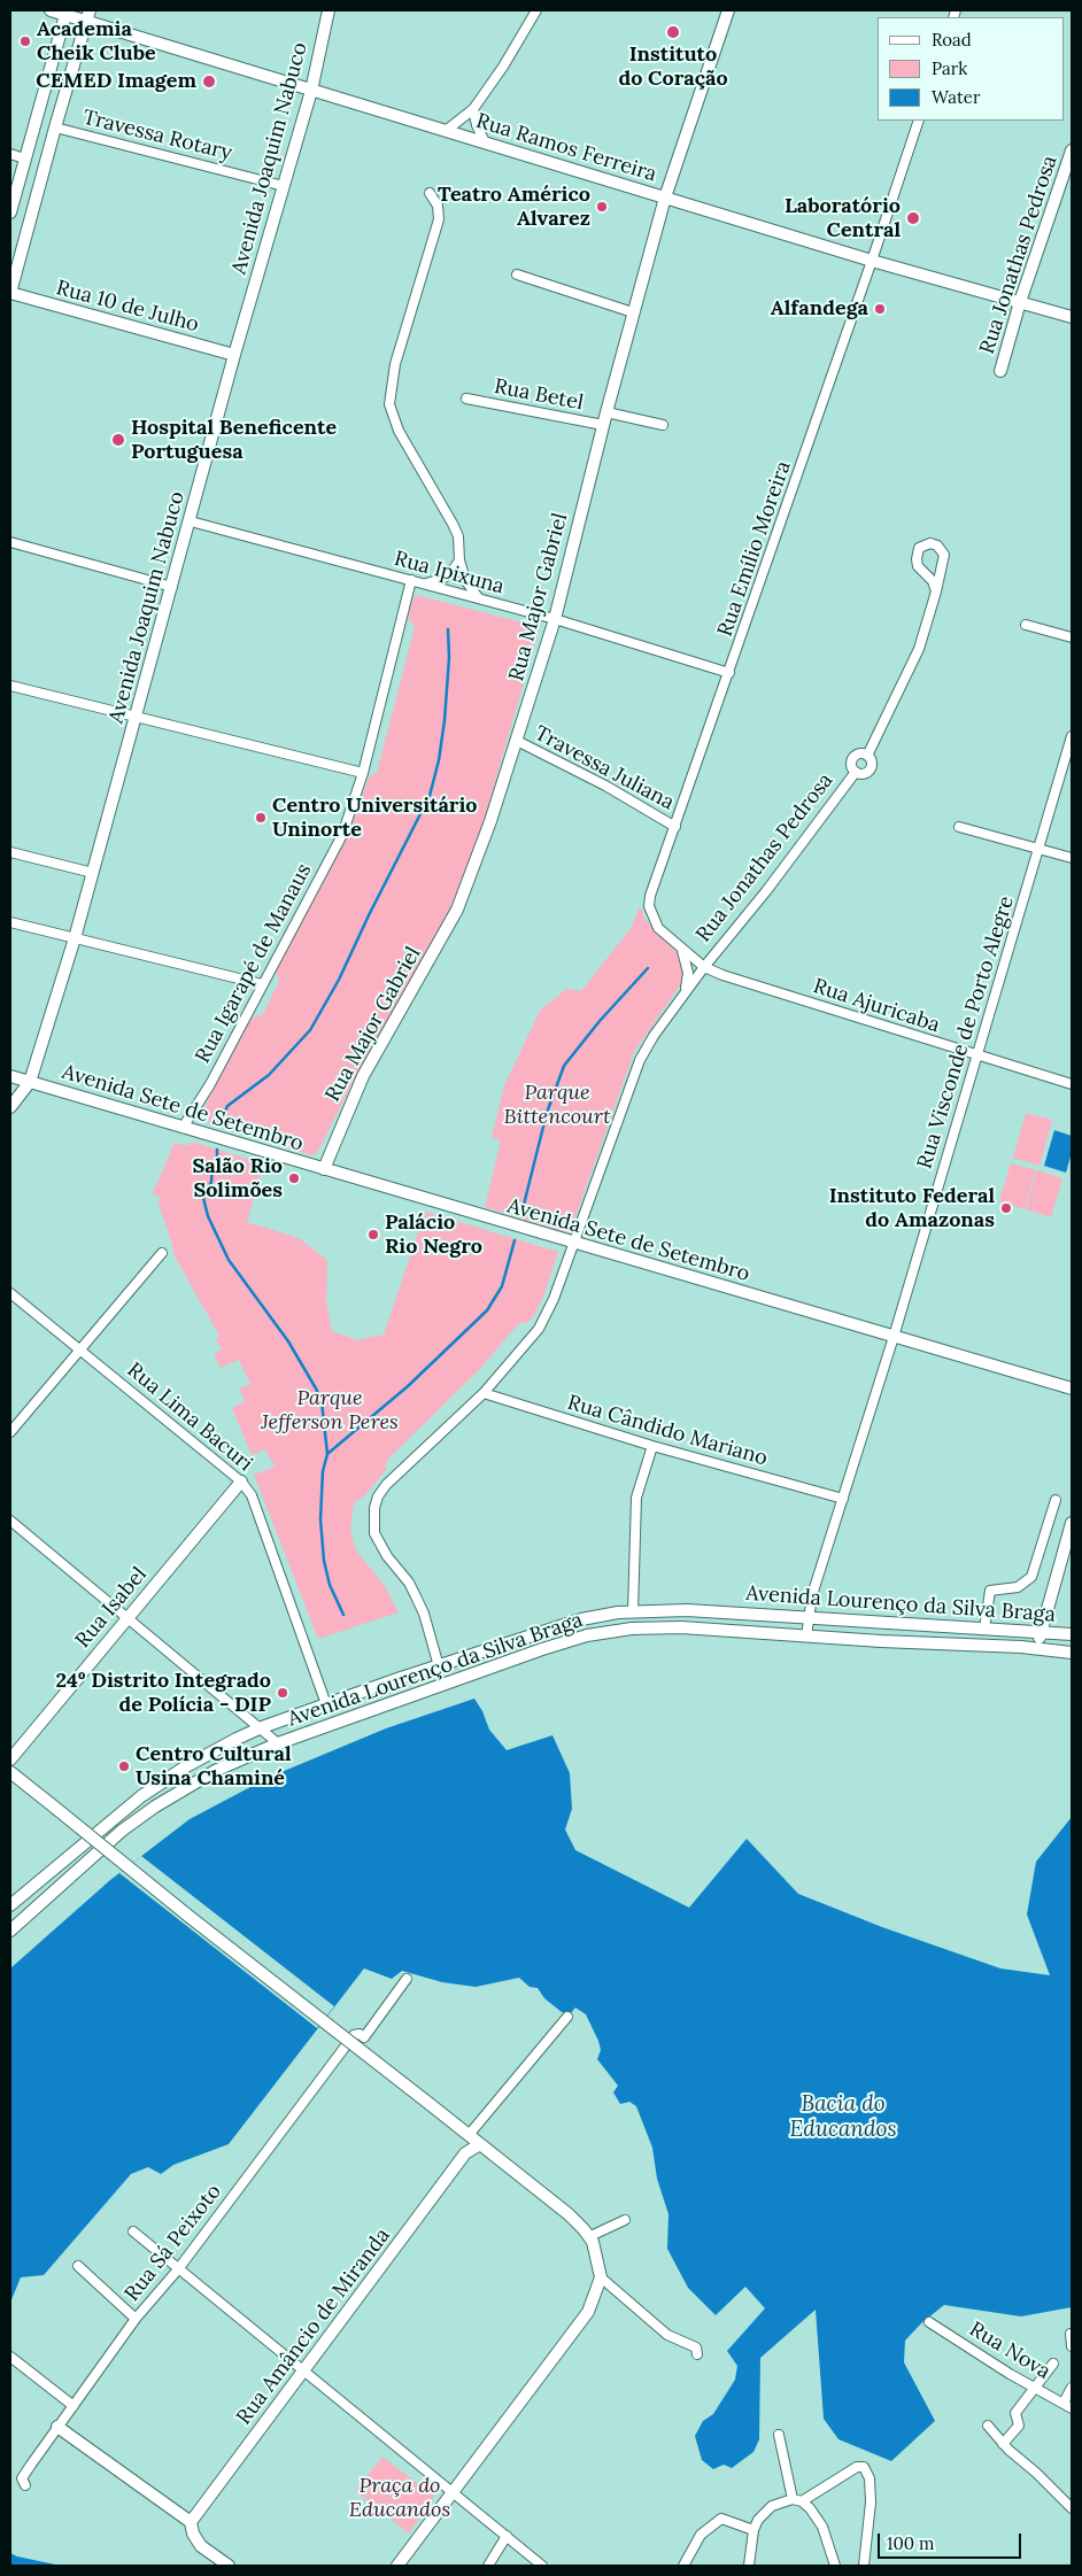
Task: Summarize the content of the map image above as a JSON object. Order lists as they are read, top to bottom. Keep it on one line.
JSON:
{"streets":{"street":["Travessa Rotary","Rua Ramos Ferreira","Avenida Joaquim Nabuco","Rua Jonathas Pedrosa","Rua 10 de Julho","Rua Betel","Rua Emílio Moreira","Rua Ipixuna","Rua Major Gabriel","Travessa Juliana","Rua Igarapé de Manaus","Rua Ajuricaba","Rua Visconde de Porto Alegre","Avenida Sete de Setembro","Rua Lima Bacuri","Rua Cândido Mariano","Avenida Lourenço da Silva Braga","Rua Isabel","Rua Sá Peixoto","Rua Amâncio de Miranda","Rua Nova"]},"crossings":[["Travessa Rotary","Avenida Joaquim Nabuco"],["Rua Ramos Ferreira","Avenida Joaquim Nabuco"],["Rua Ramos Ferreira","Rua Jonathas Pedrosa"],["Rua Ramos Ferreira","Rua Emílio Moreira"],["Rua Ramos Ferreira","Rua Major Gabriel"],["Avenida Joaquim Nabuco","Rua 10 de Julho"],["Avenida Joaquim Nabuco","Rua Ipixuna"],["Avenida Joaquim Nabuco","Avenida Sete de Setembro"],["Rua Jonathas Pedrosa","Rua Emílio Moreira"],["Rua Jonathas Pedrosa","Rua Ajuricaba"],["Rua Jonathas Pedrosa","Avenida Sete de Setembro"],["Rua Jonathas Pedrosa","Rua Cândido Mariano"],["Rua Jonathas Pedrosa","Avenida Lourenço da Silva Braga"],["Rua Betel","Rua Major Gabriel"],["Rua Emílio Moreira","Rua Ipixuna"],["Rua Emílio Moreira","Travessa Juliana"],["Rua Emílio Moreira","Rua Ajuricaba"],["Rua Ipixuna","Rua Major Gabriel"],["Rua Ipixuna","Rua Igarapé de Manaus"],["Rua Major Gabriel","Travessa Juliana"],["Rua Major Gabriel","Avenida Sete de Setembro"],["Rua Igarapé de Manaus","Avenida Sete de Setembro"],["Rua Ajuricaba","Rua Visconde de Porto Alegre"],["Rua Visconde de Porto Alegre","Avenida Sete de Setembro"],["Rua Visconde de Porto Alegre","Rua Cândido Mariano"],["Rua Visconde de Porto Alegre","Avenida Lourenço da Silva Braga"],["Rua Lima Bacuri","Avenida Lourenço da Silva Braga"],["Rua Lima Bacuri","Rua Isabel"]],"water":["Bacia do Educandos"],"parks":["Parque Bittencourt","Parque Jefferson Peres","Praça do Educandos"],"places":["Instituto do Coração","Academia Cheik Clube","CEMED Imagem","Teatro Américo Alvarez","Laboratório Central","Alfandega","Hospital Beneficente Portuguesa","Centro Universitário Uninorte","Salão Rio Solimões","Instituto Federal do Amazonas","Palácio Rio Negro","24º Distrito Integrado de Polícia - DIP","Centro Cultural Usina Chaminé"],"legend":["Road","Park","Water"],"scale_bar":"100 m"}
